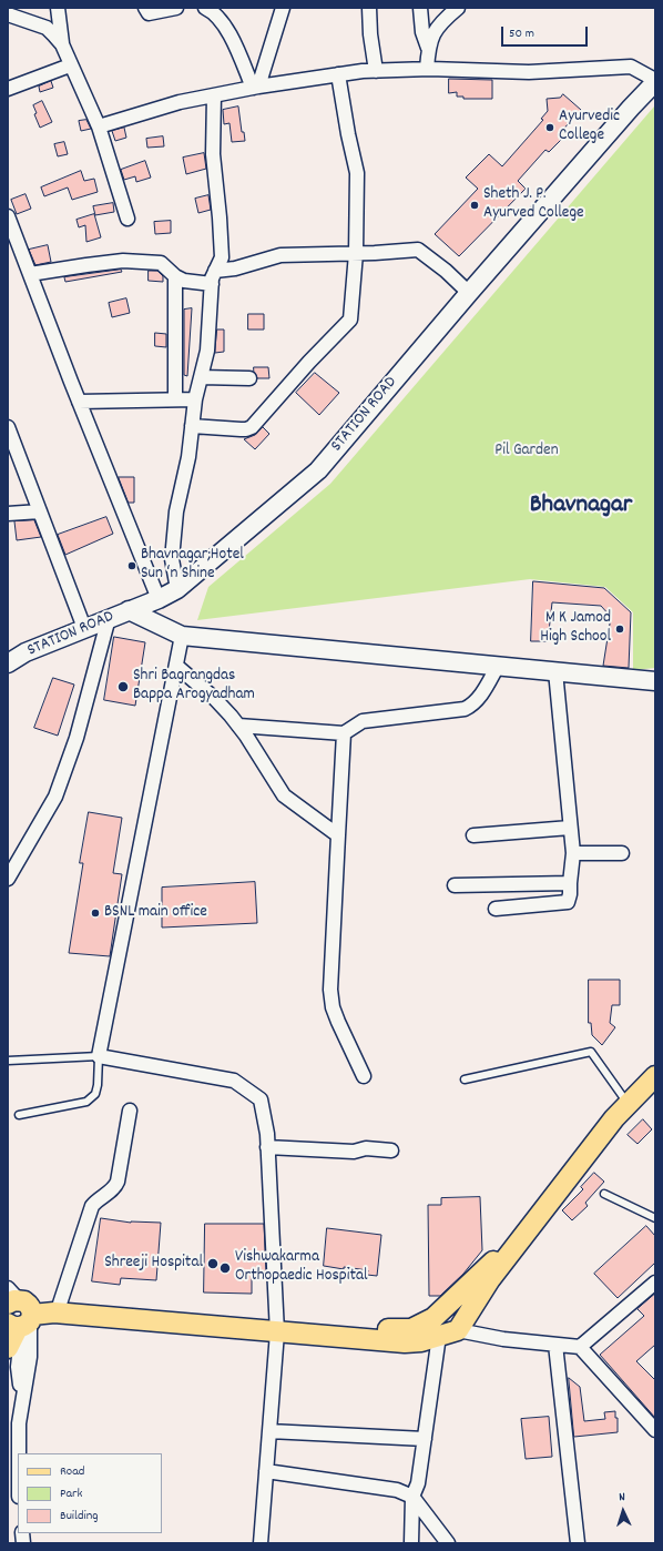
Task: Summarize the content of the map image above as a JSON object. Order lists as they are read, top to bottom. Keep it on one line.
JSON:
{"streets":{"main road":["STATION ROAD"]},"districts":["Bhavnagar"],"parks":["Pil Garden"],"places":["Ayurvedic College","Sheth J. P. Ayurved College","Bhavnagar;Hotel Sun ‘n Shine","M K Jamod High School","Shri Bagrangdas Bappa Arogyadham","BSNL main office","Shreeji Hospital","Vishwakarma Orthopaedic Hospital"],"legend":["Road","Park","Building"],"scale_bar":"50 m","north":"top"}
